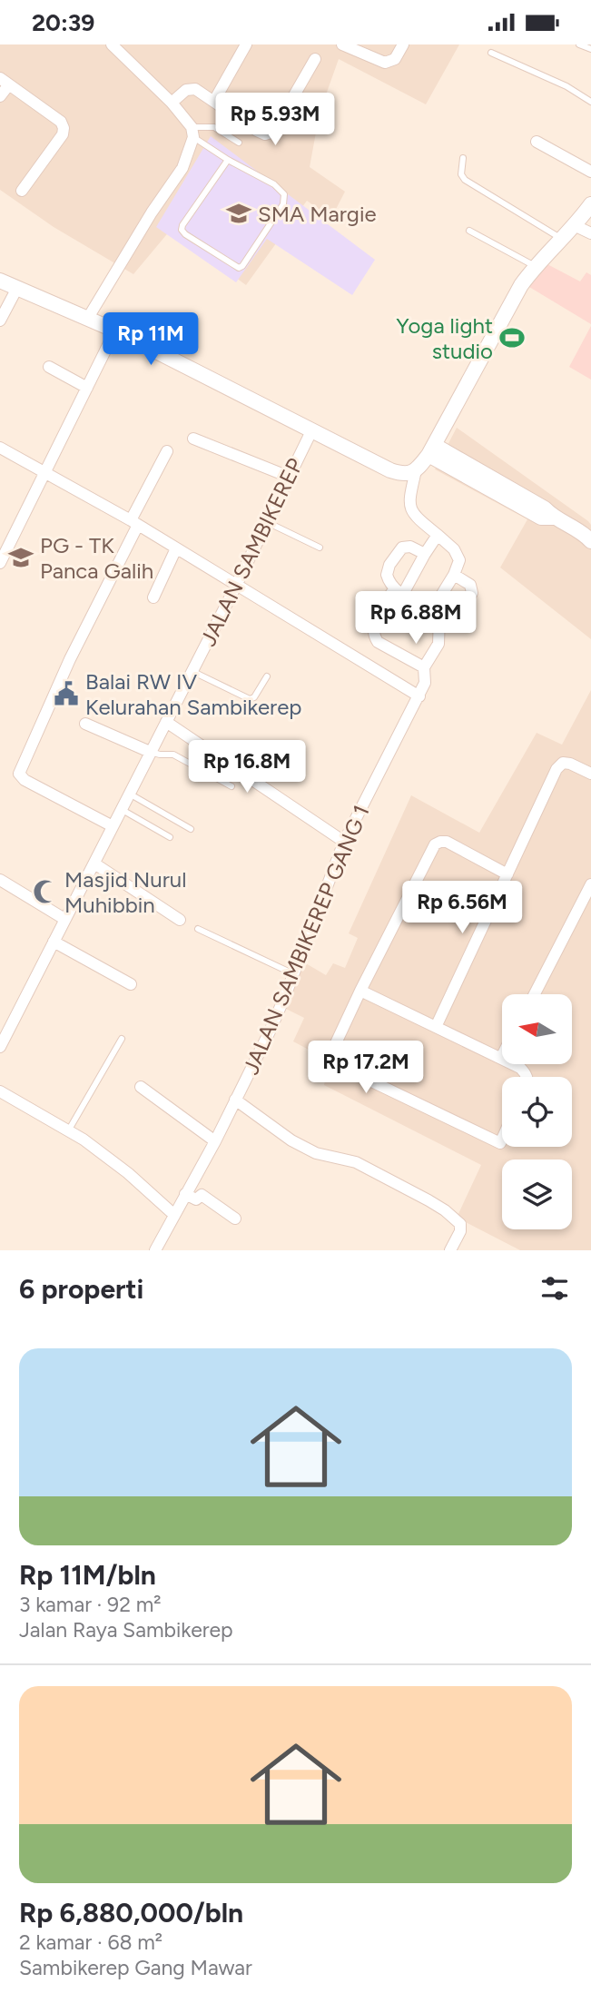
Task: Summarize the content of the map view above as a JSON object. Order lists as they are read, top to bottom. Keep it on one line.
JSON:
{"streets":{"street":["JALAN SAMBIKEREP","JALAN SAMBIKEREP GANG 1"]},"places":{"school or university":["SMA Margie","PG - TK Panca Galih"],"sports":["Yoga light studio"],"public building":["Balai RW IV Kelurahan Sambikerep"],"mosque":["Masjid Nurul Muhibbin"]},"north":"left","page":{"status":"20:39","price":["Rp 5.93M","Rp 11M","Rp 6.88M","Rp 16.8M","Rp 6.56M","Rp 17.2M"],"heading":"6 properti","list":[{"name":"Rp 11M/bln","note":"3 kamar · 92 m² · Jalan Raya Sambikerep"},{"name":"Rp 6,880,000/bln","note":"2 kamar · 68 m² · Sambikerep Gang Mawar"}]}}
